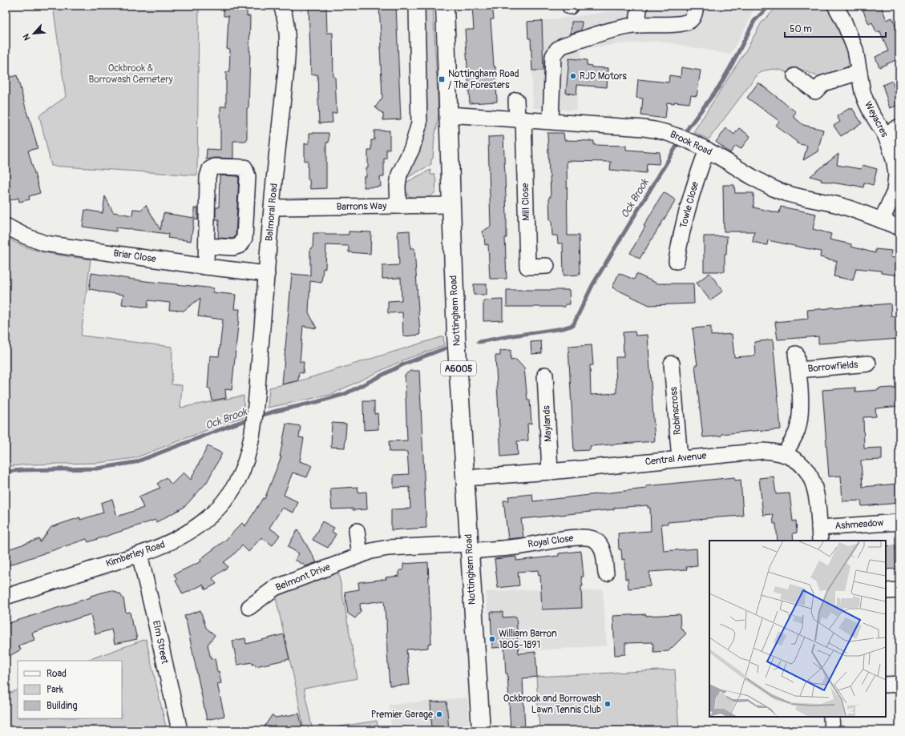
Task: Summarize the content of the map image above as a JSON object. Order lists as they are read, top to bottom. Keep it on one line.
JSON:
{"streets":{"main road":["Nottingham Road","A6005"],"street":["Weyacres","Brook Road","Mill Close","Towle Close","Barrons Way","Balmoral Road","Briar Close","Borrowfields","Robinscross","Maylands","Central Avenue","Ashmeadow","Royal Close","Kimberley Road","Belmont Drive","Elm Street"]},"crossings":[["Weyacres","Brook Road"],["Brook Road","Mill Close"],["Brook Road","Towle Close"],["Brook Road","Nottingham Road"],["Barrons Way","Balmoral Road"],["Barrons Way","Nottingham Road"],["Balmoral Road","Briar Close"],["Balmoral Road","Kimberley Road"],["Nottingham Road","Central Avenue"],["Nottingham Road","Royal Close"],["Nottingham Road","Belmont Drive"],["Borrowfields","Central Avenue"],["Robinscross","Central Avenue"],["Maylands","Central Avenue"],["Central Avenue","Ashmeadow"],["Royal Close","Belmont Drive"],["Kimberley Road","Elm Street"]],"water":["Ock Brook"],"parks":["Ockbrook & Borrowash Cemetery"],"places":{"other":["RJD Motors","William Barron 1805-1891","Ockbrook and Borrowash Lawn Tennis Club","Premier Garage"],"transit":["Nottingham Road / The Foresters"]},"legend":["Road","Park","Building"],"scale_bar":"50 m","north":"bottom left"}
